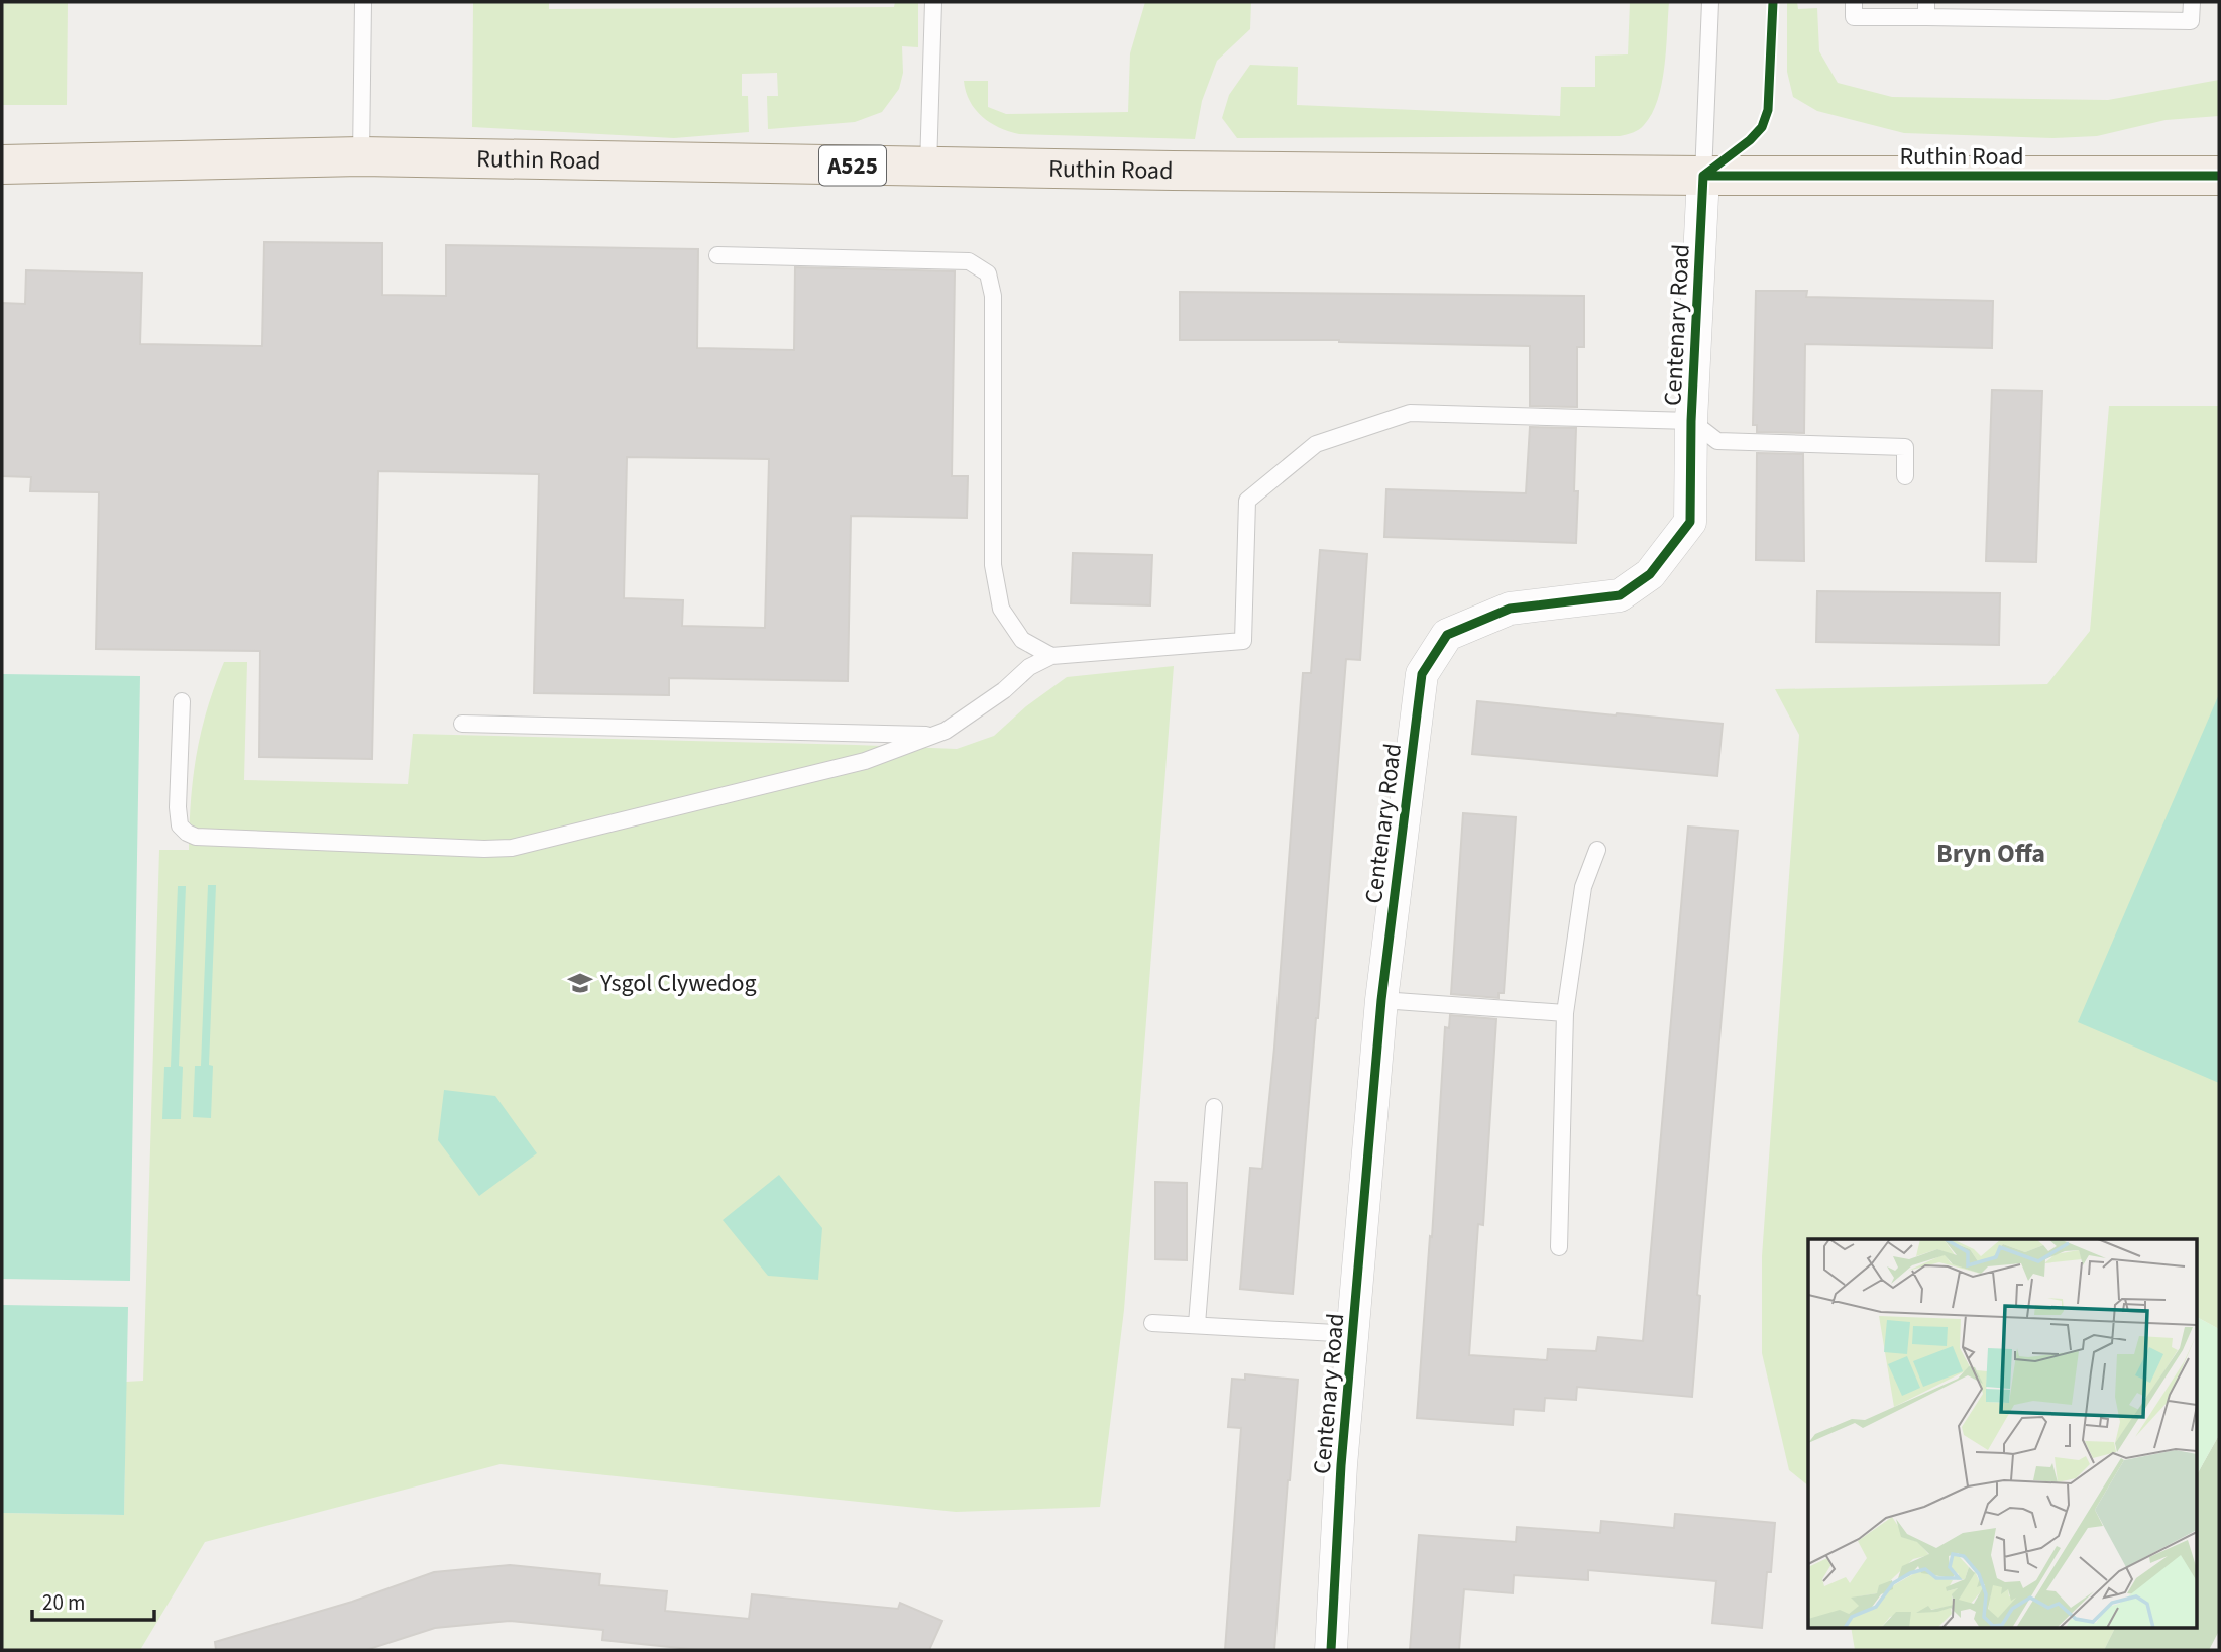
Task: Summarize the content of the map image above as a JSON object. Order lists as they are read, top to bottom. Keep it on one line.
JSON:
{"streets":{"main road":["Ruthin Road","A525"],"street":["Centenary Road"]},"crossings":[["Ruthin Road","Centenary Road"]],"districts":["Bryn Offa"],"places":{"school or university":["Ysgol Clywedog"]},"scale_bar":"20 m"}
